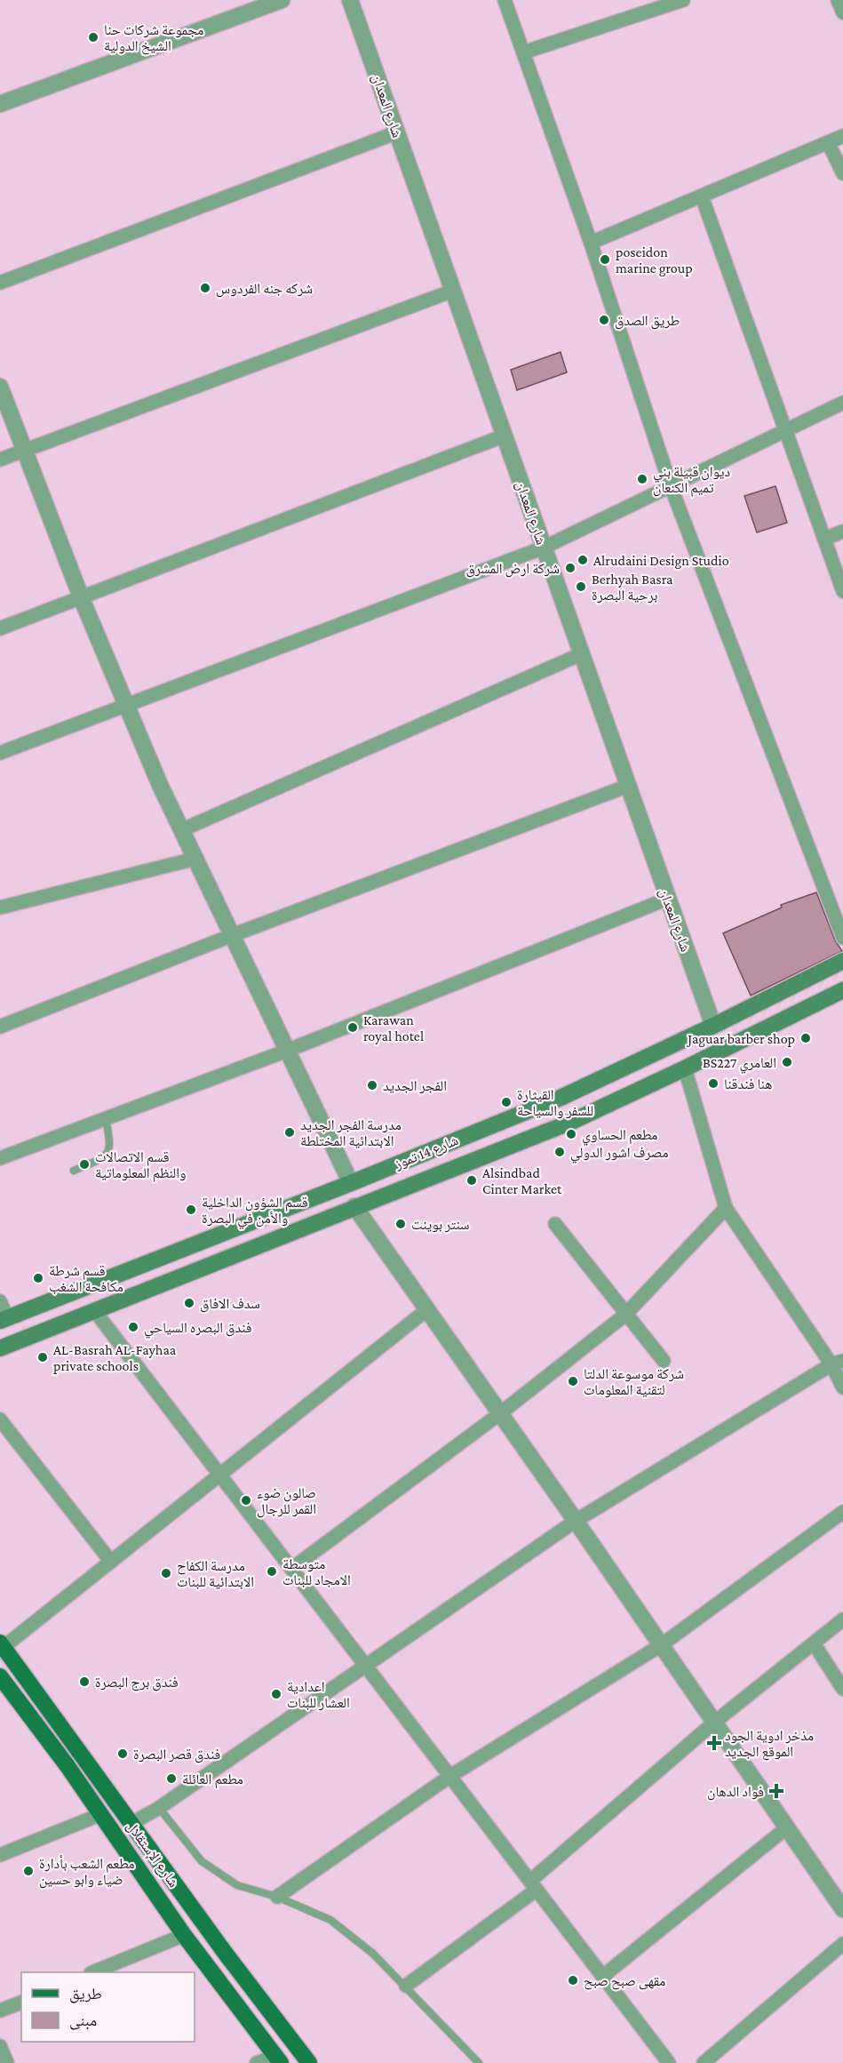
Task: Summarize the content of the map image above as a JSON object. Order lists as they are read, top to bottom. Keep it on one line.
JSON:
{"streets":{"main road":["شارع 14 تموز","شارع الإستقلال"],"street":["شارع المعدان"]},"crossings":[["شارع المعدان","شارع 14 تموز"]],"places":{"other":["مجموعة شركات حنا الشيخ الدولية","poseidon marine group","شركه جنه الفردوس","طريق الصدق","ديوان قبيلة بني تميم الكنعان","Alrudaini Design Studio","شركة ارض المشرق","Berhyah Basra برحية البصرة","Karawan royal hotel","Jaguar barber shop","BS227 العامري","هنا فندقنا","الفجر الجديد","القيثارة للسفر والسياحة","مدرسة الفجر الجديد الابتدائية المختلطة","مطعم الحساوي","مصرف اشور الدولي","قسم الاتصالات والنظم المعلوماتية","Alsindbad Cinter Market","قسم الشؤون الداخلية والأمن في البصرة","سنتر بوينت","قسم شرطة مكافحة الشغب","سدف الافاق","فندق البصره السياحي","AL-Basrah AL-Fayhaa private schools","شركة موسوعة الدلتا لتقنية المعلومات","صالون ضوء القمر للرجال","متوسطة الامجاد للبنات","مدرسة الكفاح الابتدائية للبنات","فندق برج البصرة","اعدادية العشار للبنات","فندق قصر البصرة","مطعم العائلة","مطعم الشعب بأدارة ضياء وابو حسين","مقهى صبح صبح"],"health":["مذخر ادوية الجود الموقع الجديد","فواد الدهان"]},"legend":["طريق","مبنى"]}
